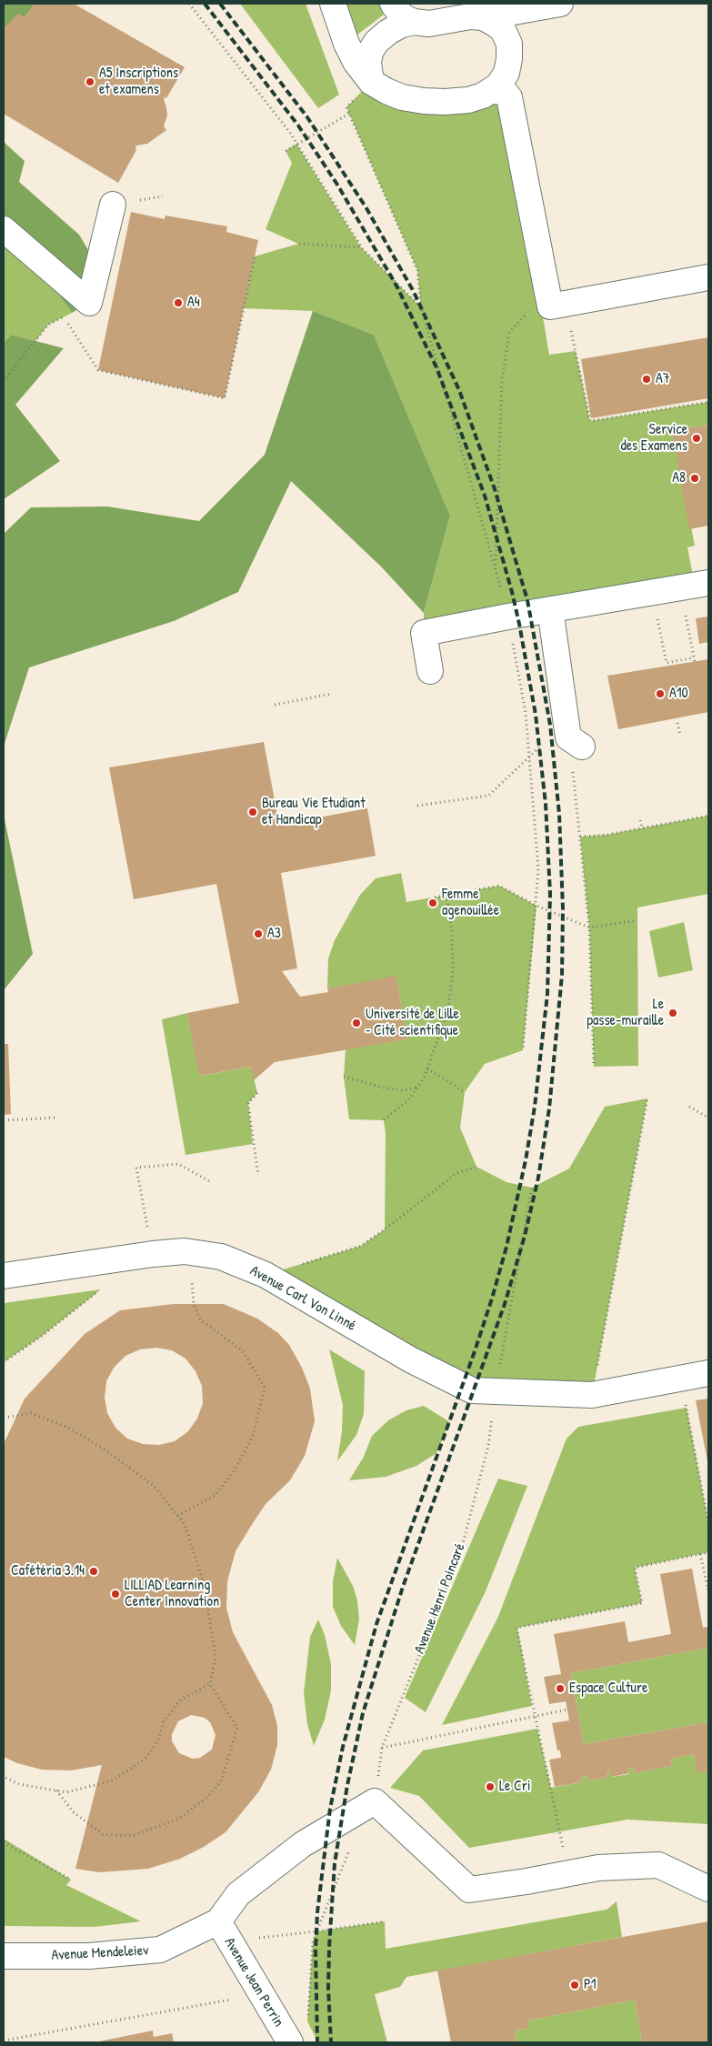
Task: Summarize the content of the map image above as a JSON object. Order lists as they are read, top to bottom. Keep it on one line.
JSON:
{"streets":{"street":["Avenue Carl Von Linné","Avenue Mendeleiev","Avenue Jean Perrin"],"path":["Avenue Henri Poincaré"]},"crossings":[["Avenue Carl Von Linné","Avenue Henri Poincaré"],["Avenue Mendeleiev","Avenue Jean Perrin"]],"places":["A5 Inscriptions et examens","A4","A7","Service des Examens","A8","A10","Bureau Vie Etudiant et Handicap","Femme agenouillée","A3","Le passe-muraille","Université de Lille ‐ Cité scientifique","Cafétéria 3.14","LILLIAD Learning Center Innovation","Espace Culture","Le Cri","P1"]}
